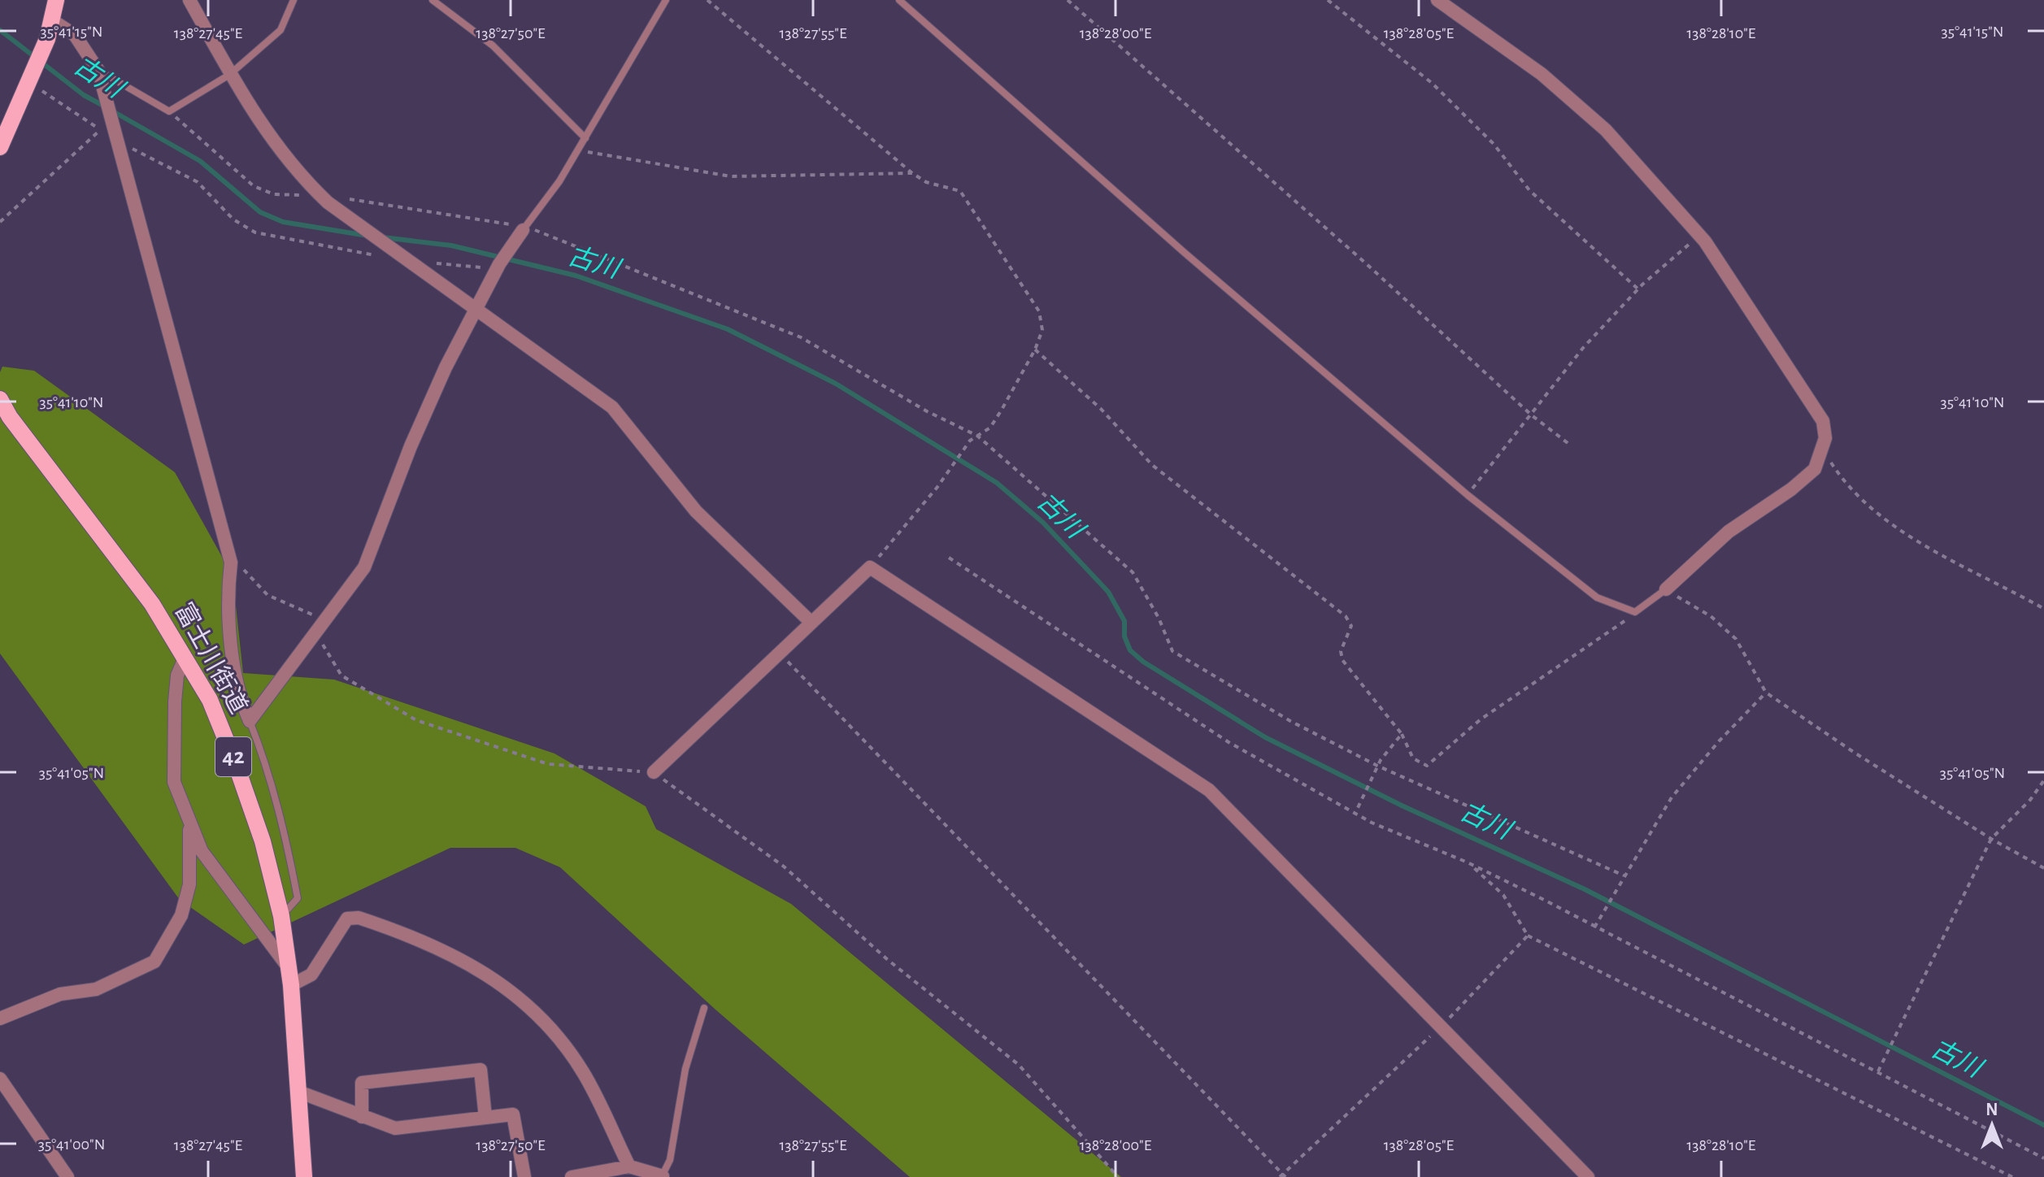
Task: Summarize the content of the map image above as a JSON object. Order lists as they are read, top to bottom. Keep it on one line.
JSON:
{"streets":{"main road":["富士川街道","42"]},"water":["古川"],"north":"top","coordinates":["35°41'15\"N","138°27'45\"E","138°27'50\"E","138°27'55\"E","138°28'00\"E","138°28'05\"E","138°28'10\"E","35°41'10\"N","35°41'05\"N","35°41'00\"N"]}
